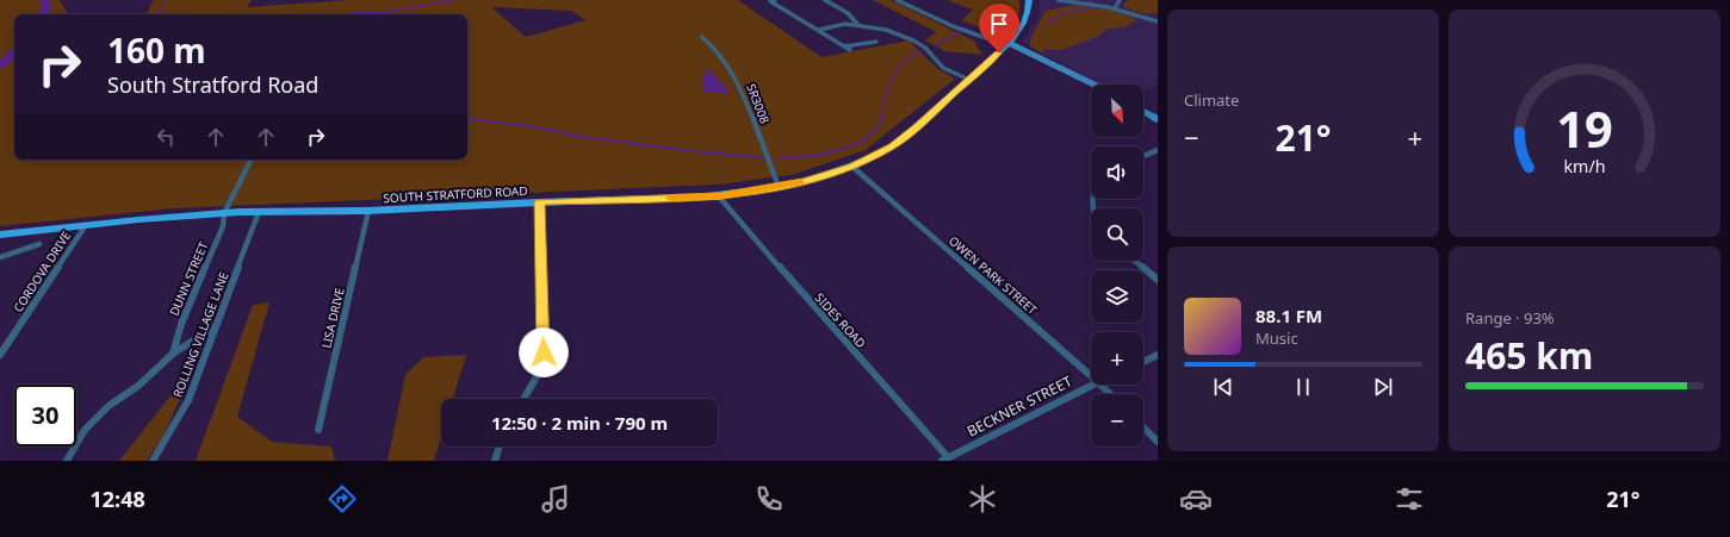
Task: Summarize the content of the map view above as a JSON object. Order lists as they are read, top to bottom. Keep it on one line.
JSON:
{"streets":{"main road":["SOUTH STRATFORD ROAD"],"street":["SR3008","CORDOVA DRIVE","OWEN PARK STREET","DUNN STREET","LISA DRIVE","SIDES ROAD","ROLLING VILLAGE LANE","BECKNER STREET"]},"crossings":[["SR3008","SOUTH STRATFORD ROAD"],["SOUTH STRATFORD ROAD","CORDOVA DRIVE"],["SOUTH STRATFORD ROAD","OWEN PARK STREET"],["SOUTH STRATFORD ROAD","DUNN STREET"],["SOUTH STRATFORD ROAD","LISA DRIVE"],["SOUTH STRATFORD ROAD","SIDES ROAD"],["SOUTH STRATFORD ROAD","ROLLING VILLAGE LANE"],["SIDES ROAD","BECKNER STREET"]],"north":"bottom right","page":{"tile":["Climate",["Range · 93%","465 km"]],"turn":["160 m","South Stratford Road"],"map_buttons":["+","−"],"heat":["−","21°","+"],"song":["88.1 FM","Music"],"limit":"30","trip":"12:50 · 2 min · 790 m","tabs":["12:48","21°"],"gauge":["19","km/h"]}}
